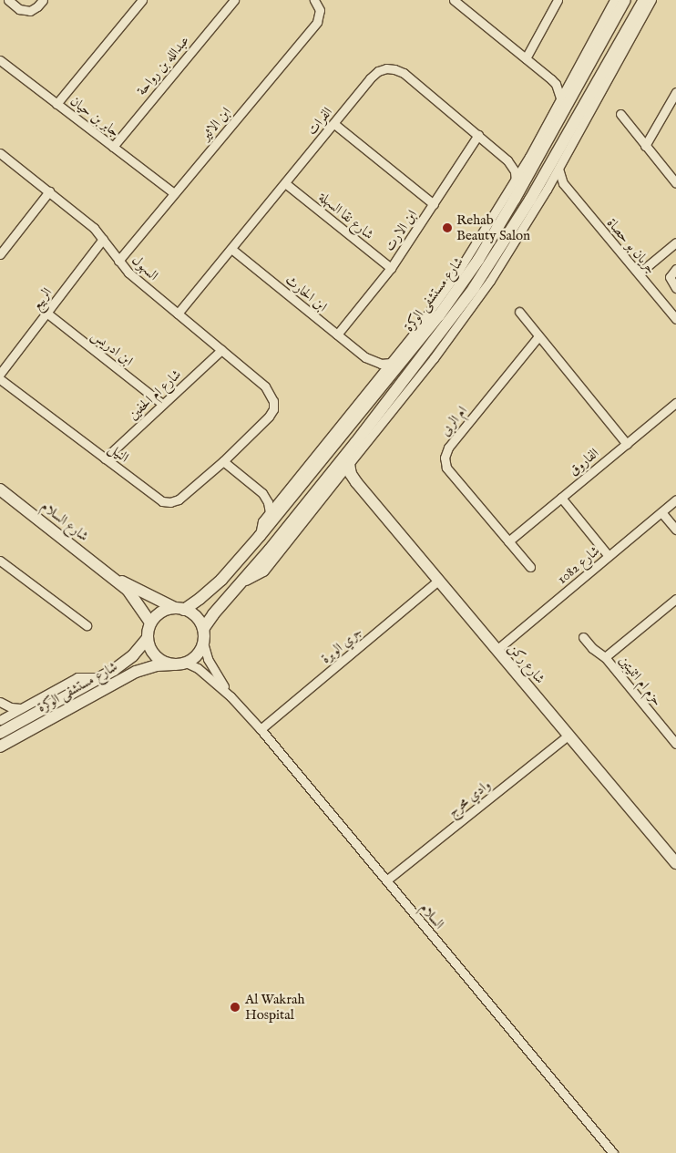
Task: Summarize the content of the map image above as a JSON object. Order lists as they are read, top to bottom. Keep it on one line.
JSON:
{"streets":{"street":["عبدالله بن رواحة","جابر بن حيان","الفرات","ابن الاثير","شارع نقا السهلة","ابن الارت","جريان بو حصاة","السهول","ابن الحارث","شارع مستشفى الوكرة","الربيع","ابن ادريس","شارع ام الحفين","ام الربى","النيل","الفاروق","شارع السلام","شارع 1082","جري الوبرة","شارع ركن","حزم ام اثنيتين","وادي محرج","السلام"]},"crossings":[["عبدالله بن رواحة","جابر بن حيان"],["جابر بن حيان","ابن الاثير"],["الفرات","شارع نقا السهلة"],["الفرات","ابن الارت"],["الفرات","السهول"],["الفرات","ابن الحارث"],["الفرات","شارع مستشفى الوكرة"],["ابن الاثير","السهول"],["شارع نقا السهلة","ابن الارت"],["ابن الارت","ابن الحارث"],["جريان بو حصاة","شارع مستشفى الوكرة"],["السهول","الربيع"],["السهول","شارع ام الحفين"],["السهول","النيل"],["ابن الحارث","شارع مستشفى الوكرة"],["شارع مستشفى الوكرة","شارع السلام"],["شارع مستشفى الوكرة","شارع ركن"],["شارع مستشفى الوكرة","السلام"],["الربيع","ابن ادريس"],["ابن ادريس","شارع ام الحفين"],["شارع ام الحفين","النيل"],["ام الربى","الفاروق"],["شارع السلام","السلام"],["شارع 1082","شارع ركن"],["جري الوبرة","شارع ركن"],["جري الوبرة","السلام"],["شارع ركن","وادي محرج"],["وادي محرج","السلام"]],"places":["Rehab Beauty Salon","Al Wakrah Hospital"]}
